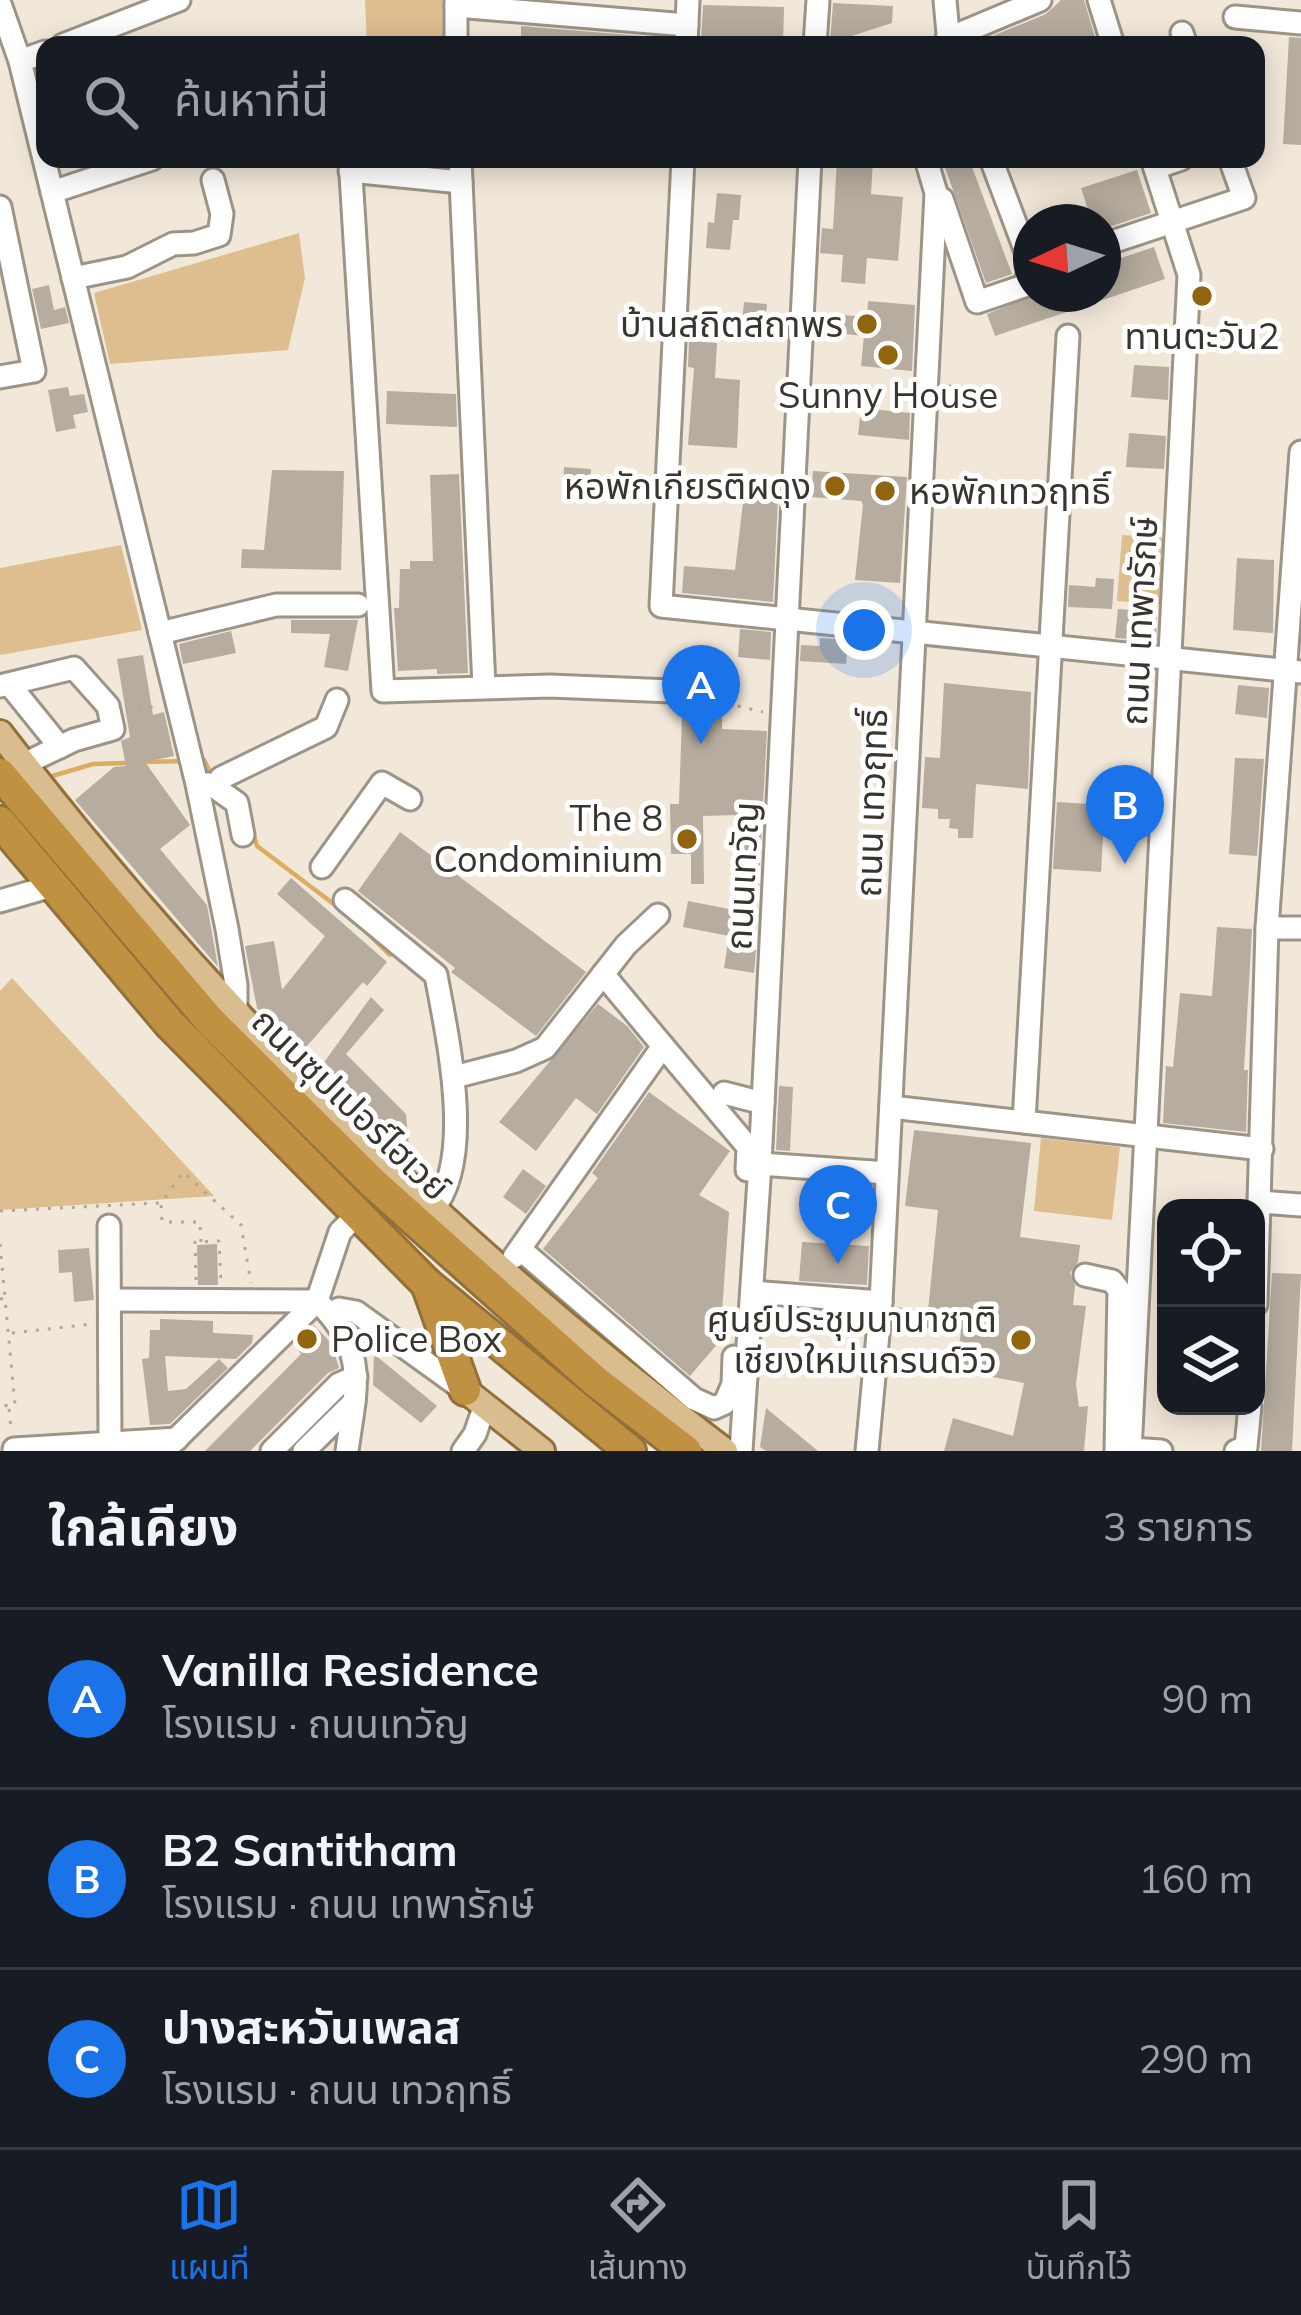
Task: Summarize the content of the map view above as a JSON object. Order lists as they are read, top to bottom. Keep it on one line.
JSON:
{"streets":{"highway":["ถนนซุปเปอร์ไฮเวย์"],"street":["ถนน เทพารักษ์","ถนน เทวฤทธิ์","ถนนเทวัญ"]},"places":["ทานตะวัน2","บ้านสถิตสถาพร","Sunny House","หอพักเกียรติผดุง","หอพักเทวฤทธิ์","The 8 Condominium","Police Box","ศูนย์ประชุมนานาชาติ เชียงใหม่แกรนด์วิว"],"north":"left","page":{"search":"ค้นหาที่นี่","pins":["A","B","C"],"heading":["ใกล้เคียง","3 รายการ"],"list":[{"mark":"A","name":"Vanilla Residence","note":"โรงแรม · ถนนเทวัญ","value":"90 m"},{"mark":"B","name":"B2 Santitham","note":"โรงแรม · ถนน เทพารักษ์","value":"160 m"},{"mark":"C","name":"ปางสะหวันเพลส","note":"โรงแรม · ถนน เทวฤทธิ์","value":"290 m"}],"nav":["แผนที่","เส้นทาง","บันทึกไว้"]}}
